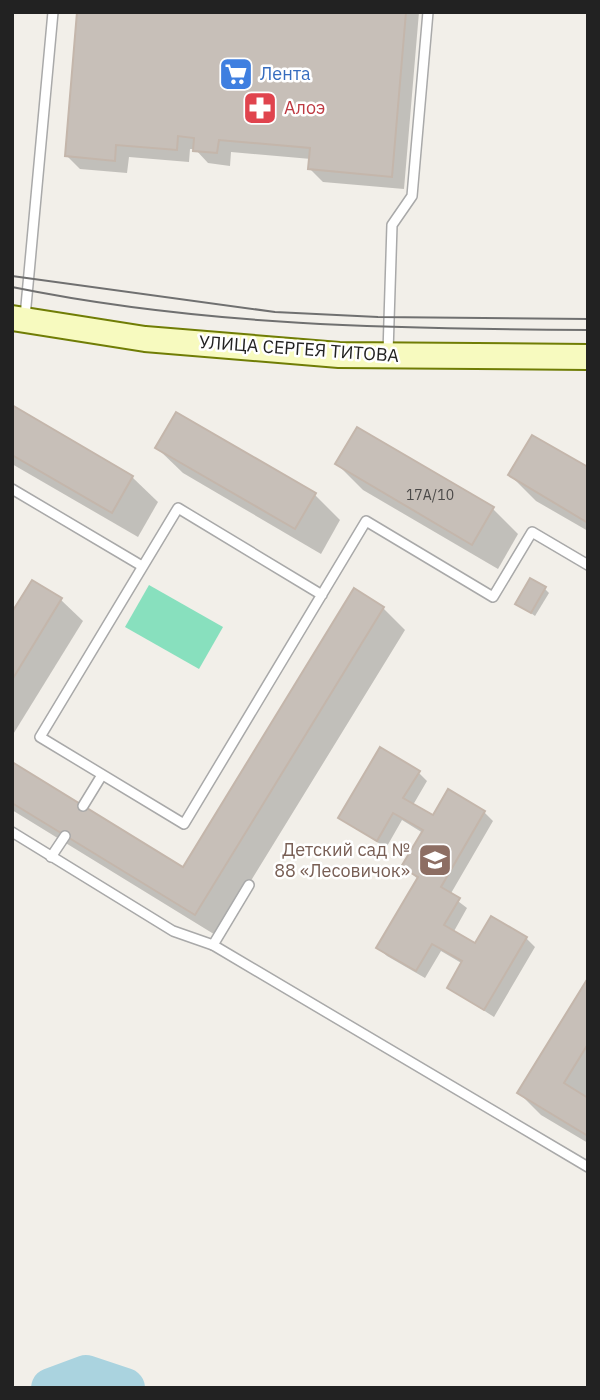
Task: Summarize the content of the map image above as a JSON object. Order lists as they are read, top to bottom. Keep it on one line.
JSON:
{"streets":{"main road":["УЛИЦА СЕРГЕЯ ТИТОВА"]},"places":{"supermarket":["Лента"],"pharmacy":["Алоэ"],"school or university":["Детский сад № 88 «Лесовичок»"]},"house_numbers":["17А/10"]}
